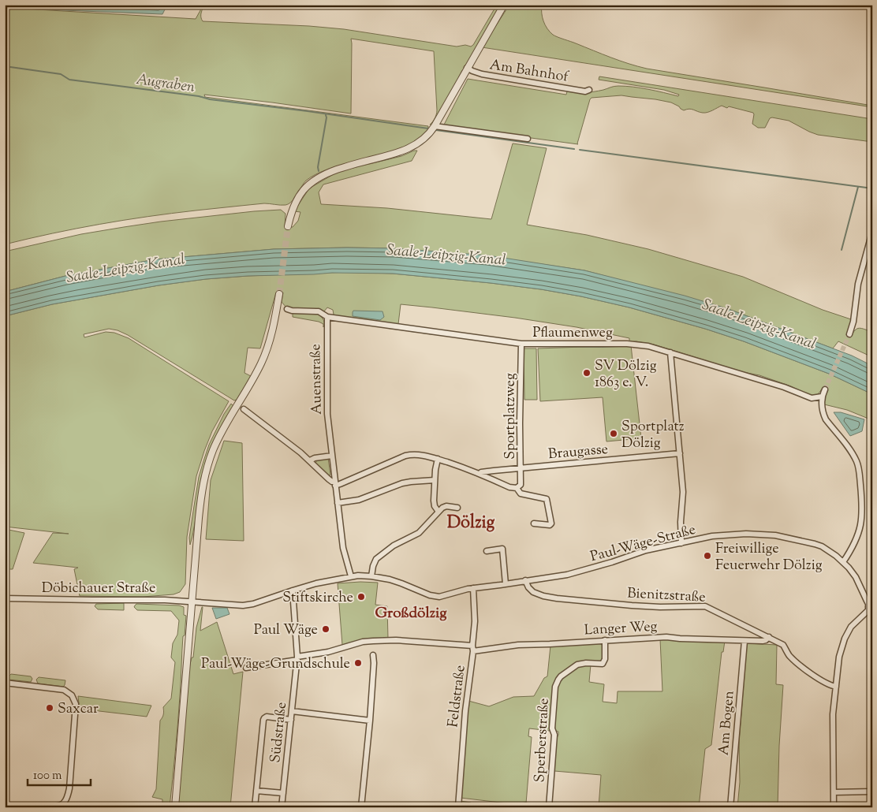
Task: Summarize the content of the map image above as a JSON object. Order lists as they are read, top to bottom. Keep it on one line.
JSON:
{"streets":{"street":["Am Bahnhof","Pflaumenweg","Auenstraße","Sportplatzweg","Braugasse","Paul-Wäge-Straße","Döbichauer Straße","Bienitzstraße","Langer Weg","Feldstraße","Am Bogen","Südstraße","Sperberstraße"]},"crossings":[["Pflaumenweg","Auenstraße"],["Pflaumenweg","Sportplatzweg"],["Auenstraße","Braugasse"],["Auenstraße","Paul-Wäge-Straße"],["Sportplatzweg","Braugasse"],["Paul-Wäge-Straße","Döbichauer Straße"],["Paul-Wäge-Straße","Bienitzstraße"],["Paul-Wäge-Straße","Feldstraße"],["Paul-Wäge-Straße","Südstraße"],["Döbichauer Straße","Südstraße"],["Bienitzstraße","Langer Weg"],["Langer Weg","Feldstraße"],["Langer Weg","Am Bogen"],["Langer Weg","Südstraße"],["Langer Weg","Sperberstraße"]],"districts":["Dölzig","Großdölzig"],"water":["Augraben","Saale-Leipzig-Kanal"],"places":["SV Dölzig 1863 e. V.","Sportplatz Dölzig","Freiwillige Feuerwehr Dölzig","Stiftskirche","Paul Wäge","Paul-Wäge-Grundschule","Saxcar"],"scale_bar":"100 m"}
